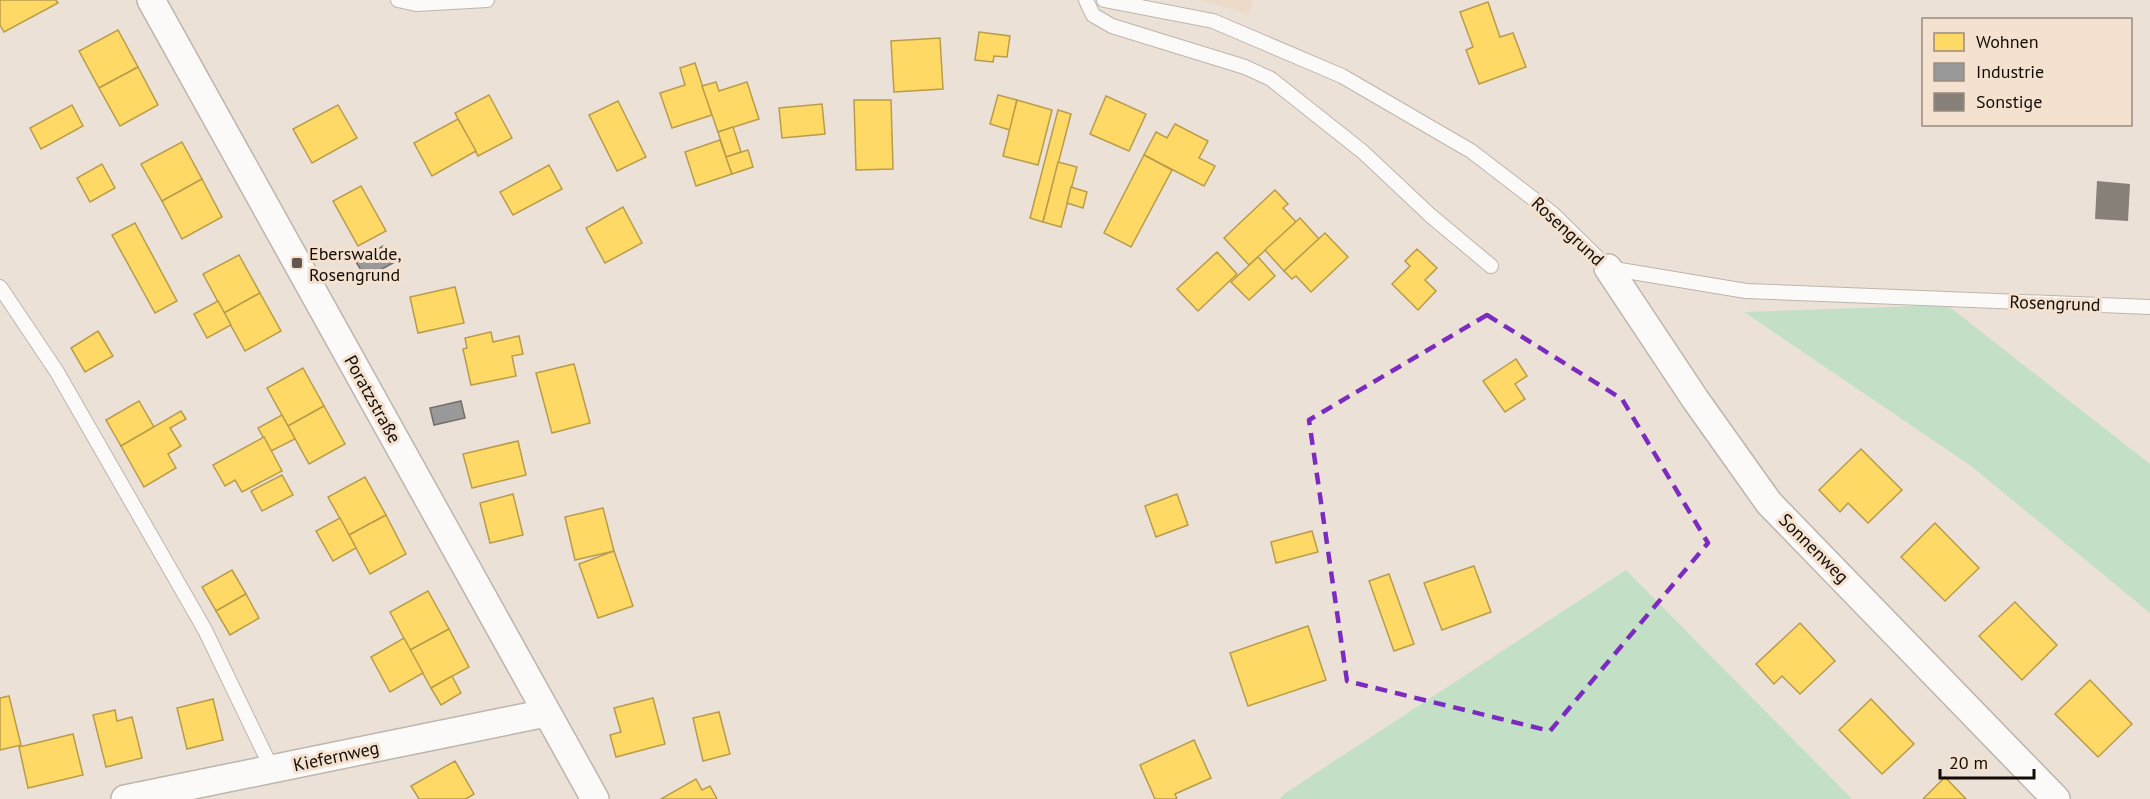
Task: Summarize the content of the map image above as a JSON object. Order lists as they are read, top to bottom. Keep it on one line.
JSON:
{"streets":{"street":["Poratzstraße","Sonnenweg","Kiefernweg"],"lane":["Rosengrund"]},"crossings":[["Rosengrund","Sonnenweg"],["Poratzstraße","Kiefernweg"]],"places":{"transit":["Eberswalde, Rosengrund"]},"legend":["Wohnen","Industrie","Sonstige"],"scale_bar":"20 m"}
